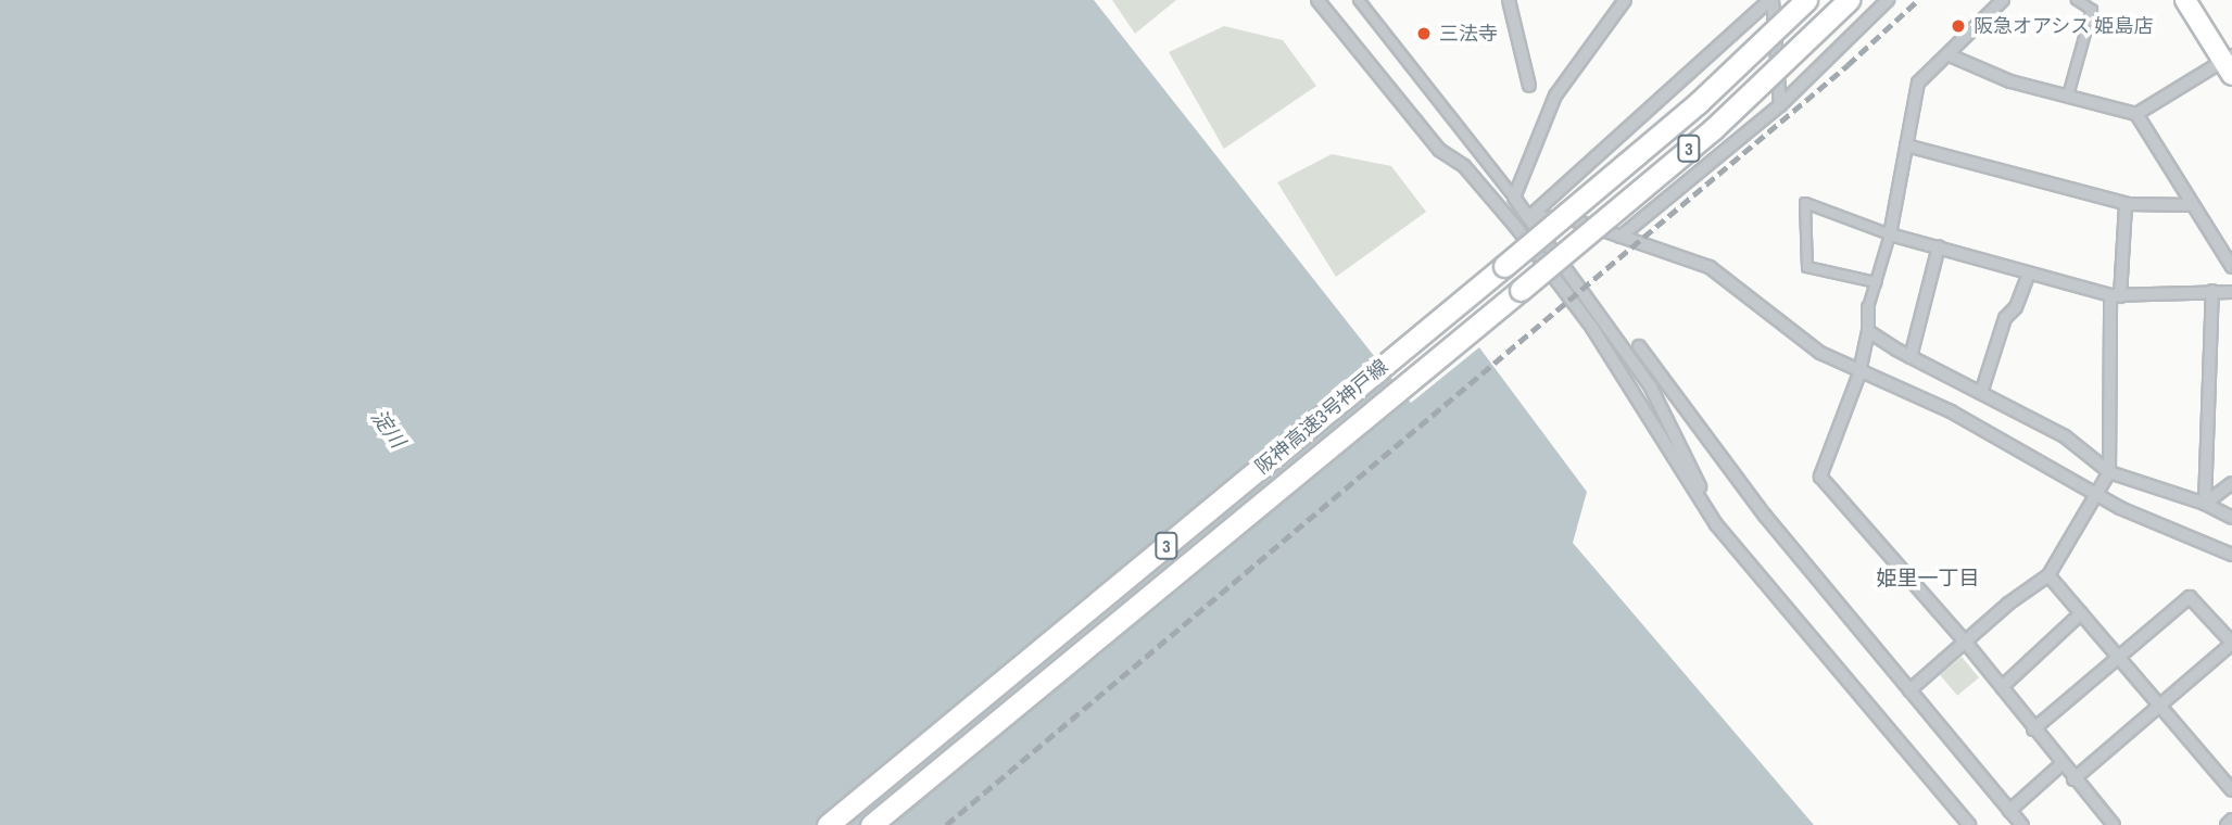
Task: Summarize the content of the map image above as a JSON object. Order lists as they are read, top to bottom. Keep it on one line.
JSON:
{"streets":{"highway":["3","阪神高速3号神戸線"]},"crossings":[["3","阪神高速3号神戸線"]],"districts":["姫里一丁目"],"water":["淀川"],"places":["阪急オアシス 姫島店","三法寺"]}
